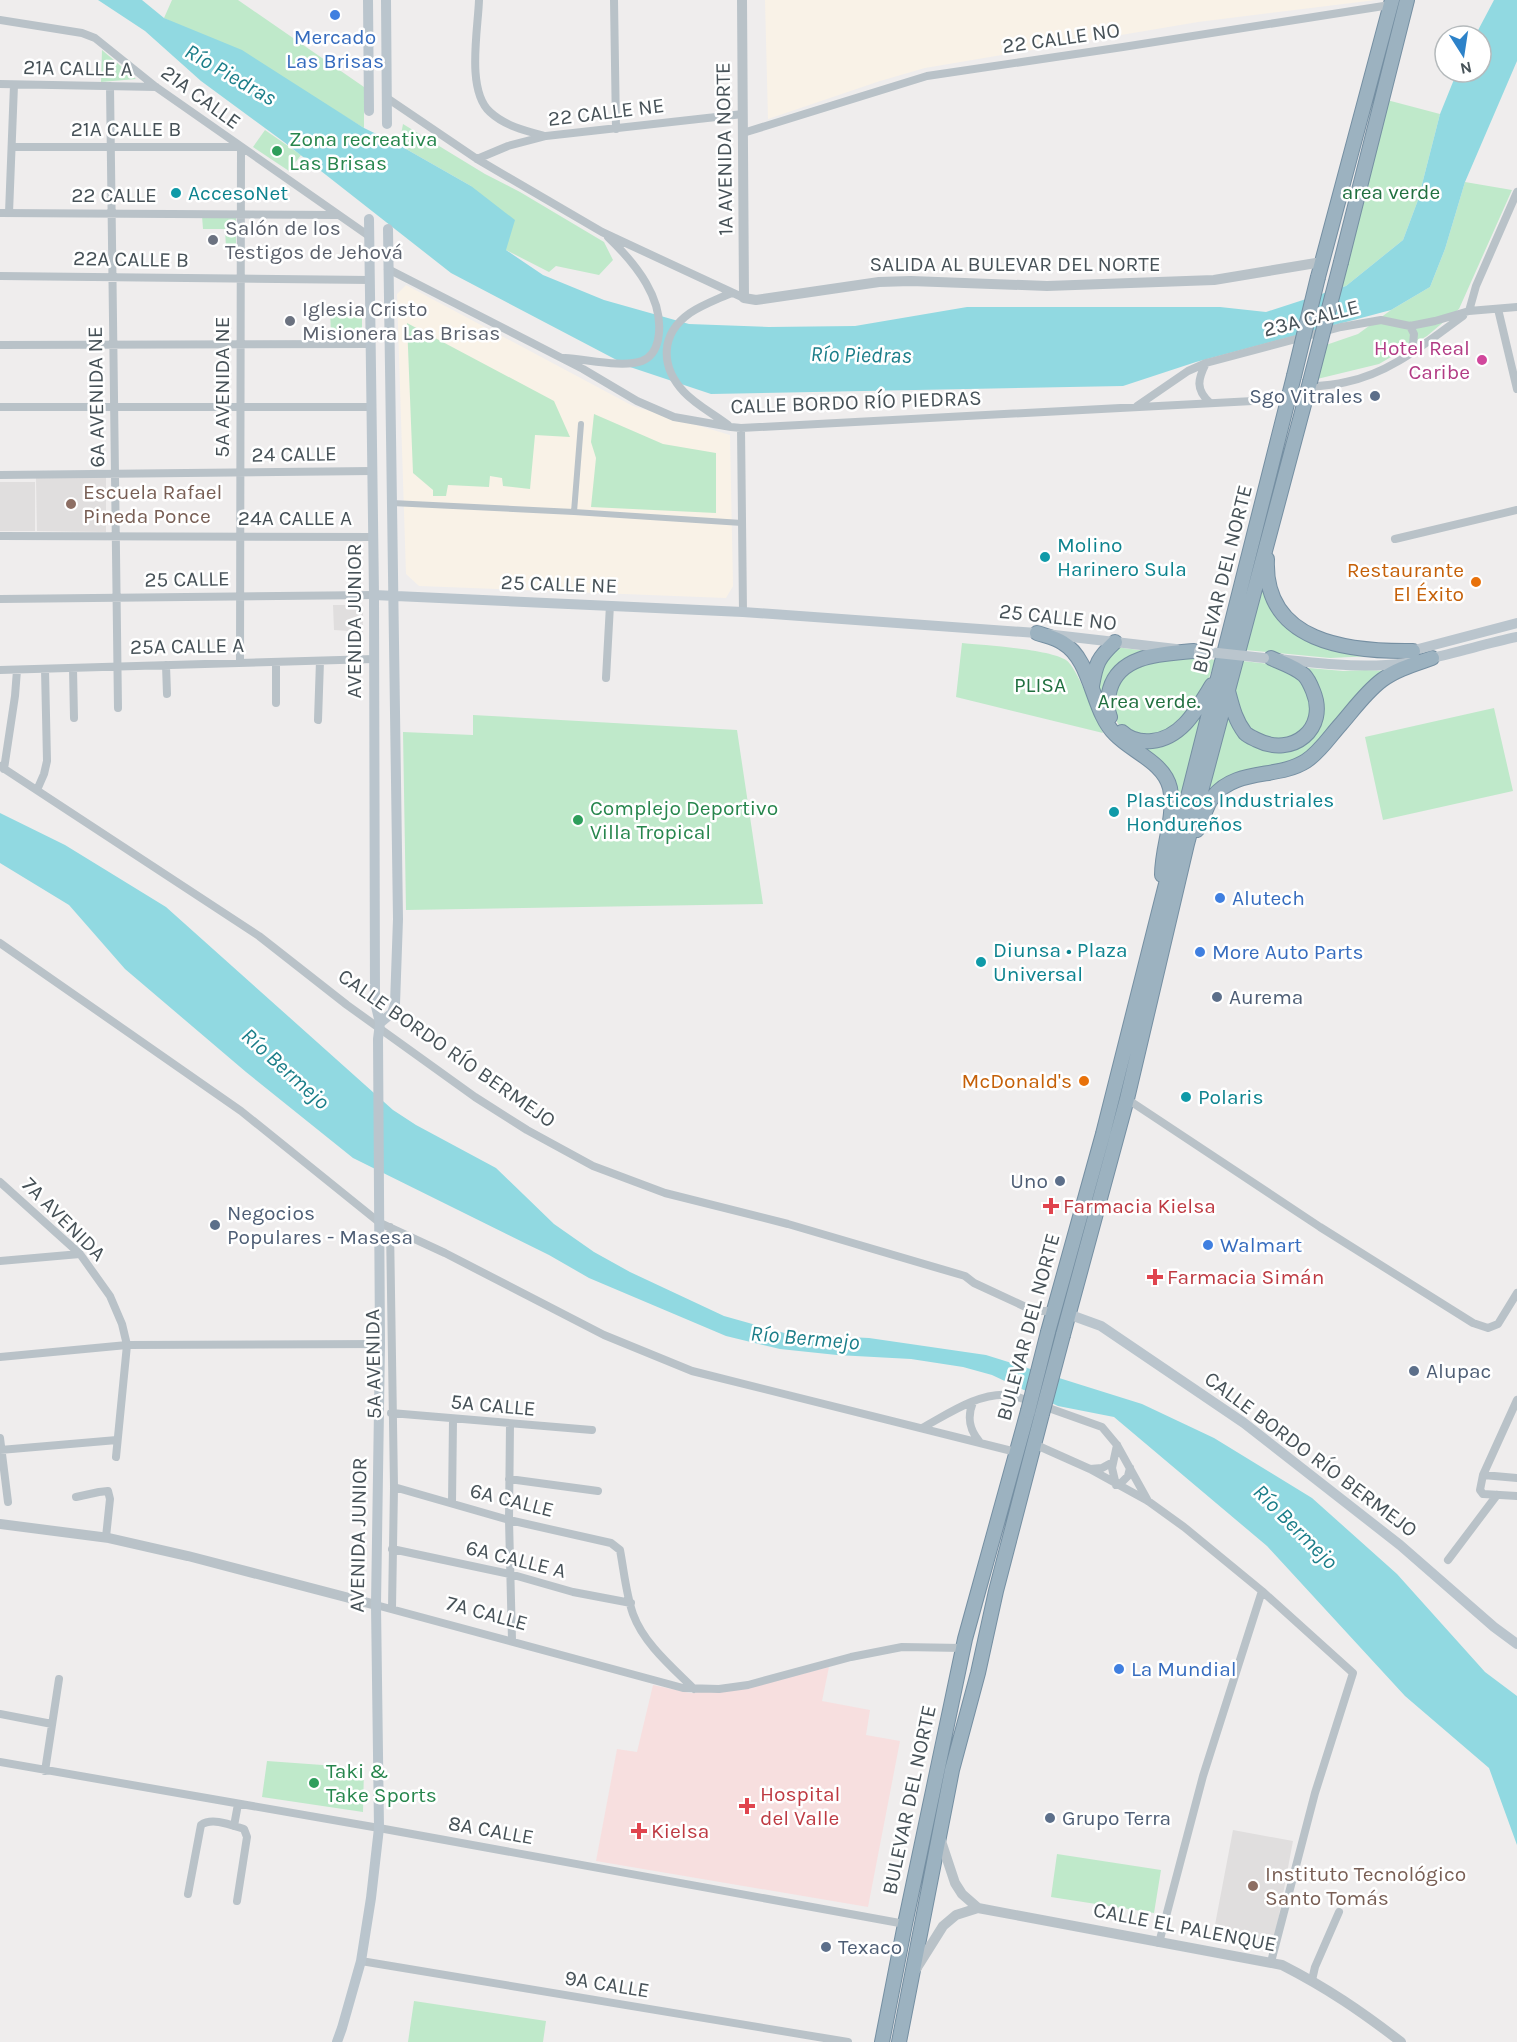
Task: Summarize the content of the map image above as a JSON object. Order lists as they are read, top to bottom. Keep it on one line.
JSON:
{"streets":{"highway":["BULEVAR DEL NORTE"],"main road":["25 CALLE NE","25 CALLE NO","AVENIDA JUNIOR","CALLE BORDO RÍO BERMEJO"],"street":["22 CALLE NO","21A CALLE A","21A CALLE","22 CALLE NE","21A CALLE B","1A AVENIDA NORTE","22 CALLE","22A CALLE B","SALIDA AL BULEVAR DEL NORTE","23A CALLE","5A AVENIDA NE","6A AVENIDA NE","CALLE BORDO RÍO PIEDRAS","24 CALLE","24A CALLE A","25 CALLE","25A CALLE A","7A AVENIDA","5A AVENIDA","5A CALLE","6A CALLE","6A CALLE A","7A CALLE","8A CALLE","CALLE EL PALENQUE","9A CALLE"]},"crossings":[["22 CALLE NO","1A AVENIDA NORTE"],["22 CALLE NO","BULEVAR DEL NORTE"],["21A CALLE A","21A CALLE"],["21A CALLE A","6A AVENIDA NE"],["21A CALLE","21A CALLE B"],["21A CALLE","22 CALLE"],["21A CALLE","5A AVENIDA NE"],["21A CALLE","AVENIDA JUNIOR"],["22 CALLE NE","1A AVENIDA NORTE"],["21A CALLE B","5A AVENIDA NE"],["21A CALLE B","6A AVENIDA NE"],["1A AVENIDA NORTE","SALIDA AL BULEVAR DEL NORTE"],["22 CALLE","5A AVENIDA NE"],["22 CALLE","6A AVENIDA NE"],["22A CALLE B","5A AVENIDA NE"],["22A CALLE B","6A AVENIDA NE"],["22A CALLE B","AVENIDA JUNIOR"],["SALIDA AL BULEVAR DEL NORTE","BULEVAR DEL NORTE"],["23A CALLE","CALLE BORDO RÍO PIEDRAS"],["5A AVENIDA NE","24 CALLE"],["5A AVENIDA NE","24A CALLE A"],["5A AVENIDA NE","25 CALLE"],["5A AVENIDA NE","25A CALLE A"],["6A AVENIDA NE","24 CALLE"],["6A AVENIDA NE","24A CALLE A"],["6A AVENIDA NE","25 CALLE"],["6A AVENIDA NE","25A CALLE A"],["CALLE BORDO RÍO PIEDRAS","BULEVAR DEL NORTE"],["CALLE BORDO RÍO PIEDRAS","AVENIDA JUNIOR"],["24 CALLE","AVENIDA JUNIOR"],["24A CALLE A","AVENIDA JUNIOR"],["25 CALLE","25 CALLE NE"],["25 CALLE","AVENIDA JUNIOR"],["BULEVAR DEL NORTE","CALLE BORDO RÍO BERMEJO"],["BULEVAR DEL NORTE","7A CALLE"],["BULEVAR DEL NORTE","8A CALLE"],["25 CALLE NE","25 CALLE NO"],["25 CALLE NE","AVENIDA JUNIOR"],["AVENIDA JUNIOR","25A CALLE A"],["AVENIDA JUNIOR","CALLE BORDO RÍO BERMEJO"],["AVENIDA JUNIOR","5A AVENIDA"],["AVENIDA JUNIOR","7A CALLE"],["AVENIDA JUNIOR","8A CALLE"],["AVENIDA JUNIOR","9A CALLE"],["5A AVENIDA","5A CALLE"],["5A AVENIDA","6A CALLE"],["5A AVENIDA","6A CALLE A"],["5A AVENIDA","7A CALLE"],["6A CALLE","6A CALLE A"]],"water":["Río Piedras","Río Bermejo"],"parks":["area verde","PLISA","Area verde."],"places":{"other":["Mercado Las Brisas","Zona recreativa Las Brisas","AccesoNet","Salón de los Testigos de Jehová","Iglesia Cristo Misionera Las Brisas","Hotel Real Caribe","Sgo Vitrales","Escuela Rafael Pineda Ponce","Molino Harinero Sula","Restaurante El Éxito","Plasticos Industriales Hondureños","Complejo Deportivo Villa Tropical","Alutech","More Auto Parts","Diunsa • Plaza Universal","Aurema","McDonald's","Polaris","Uno","Negocios Populares - Masesa","Walmart","Alupac","La Mundial","Taki & Take Sports","Grupo Terra","Instituto Tecnológico Santo Tomás","Texaco"],"health":["Farmacia Kielsa","Farmacia Simán","Hospital del Valle","Kielsa"]},"north":"bottom"}
